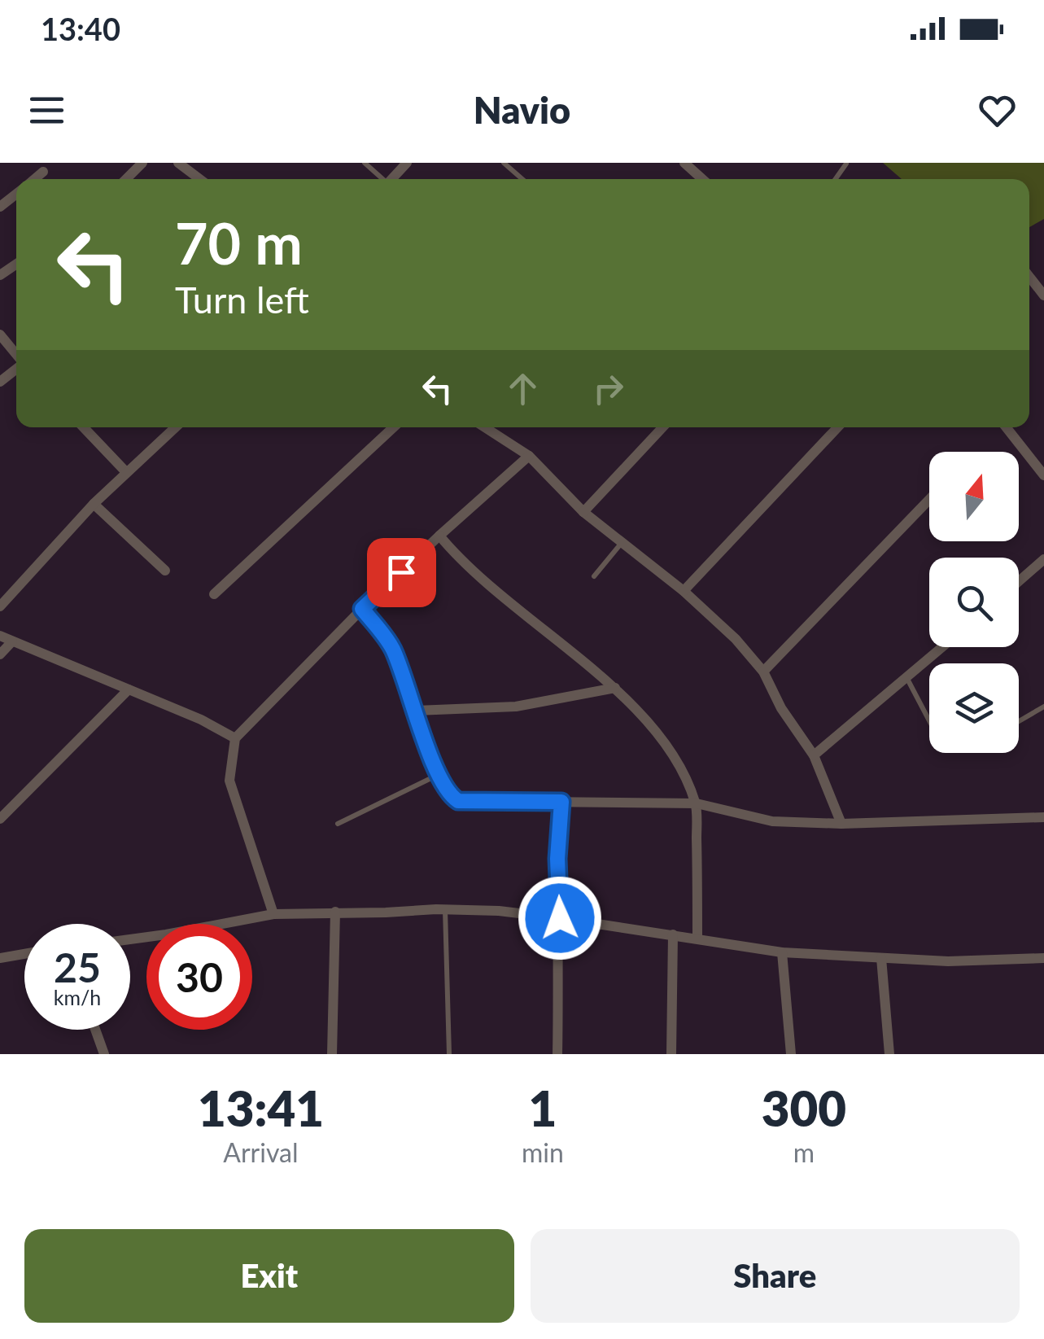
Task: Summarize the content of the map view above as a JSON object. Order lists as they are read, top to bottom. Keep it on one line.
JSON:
{"north":"top","page":{"status":"13:40","header":"Navio","turn":["70 m","Turn left"],"speed":"25 km/h","limit":"30","eta":["13:41","Arrival","1","min","300","m"],"buttons":["Exit","Share"]}}
